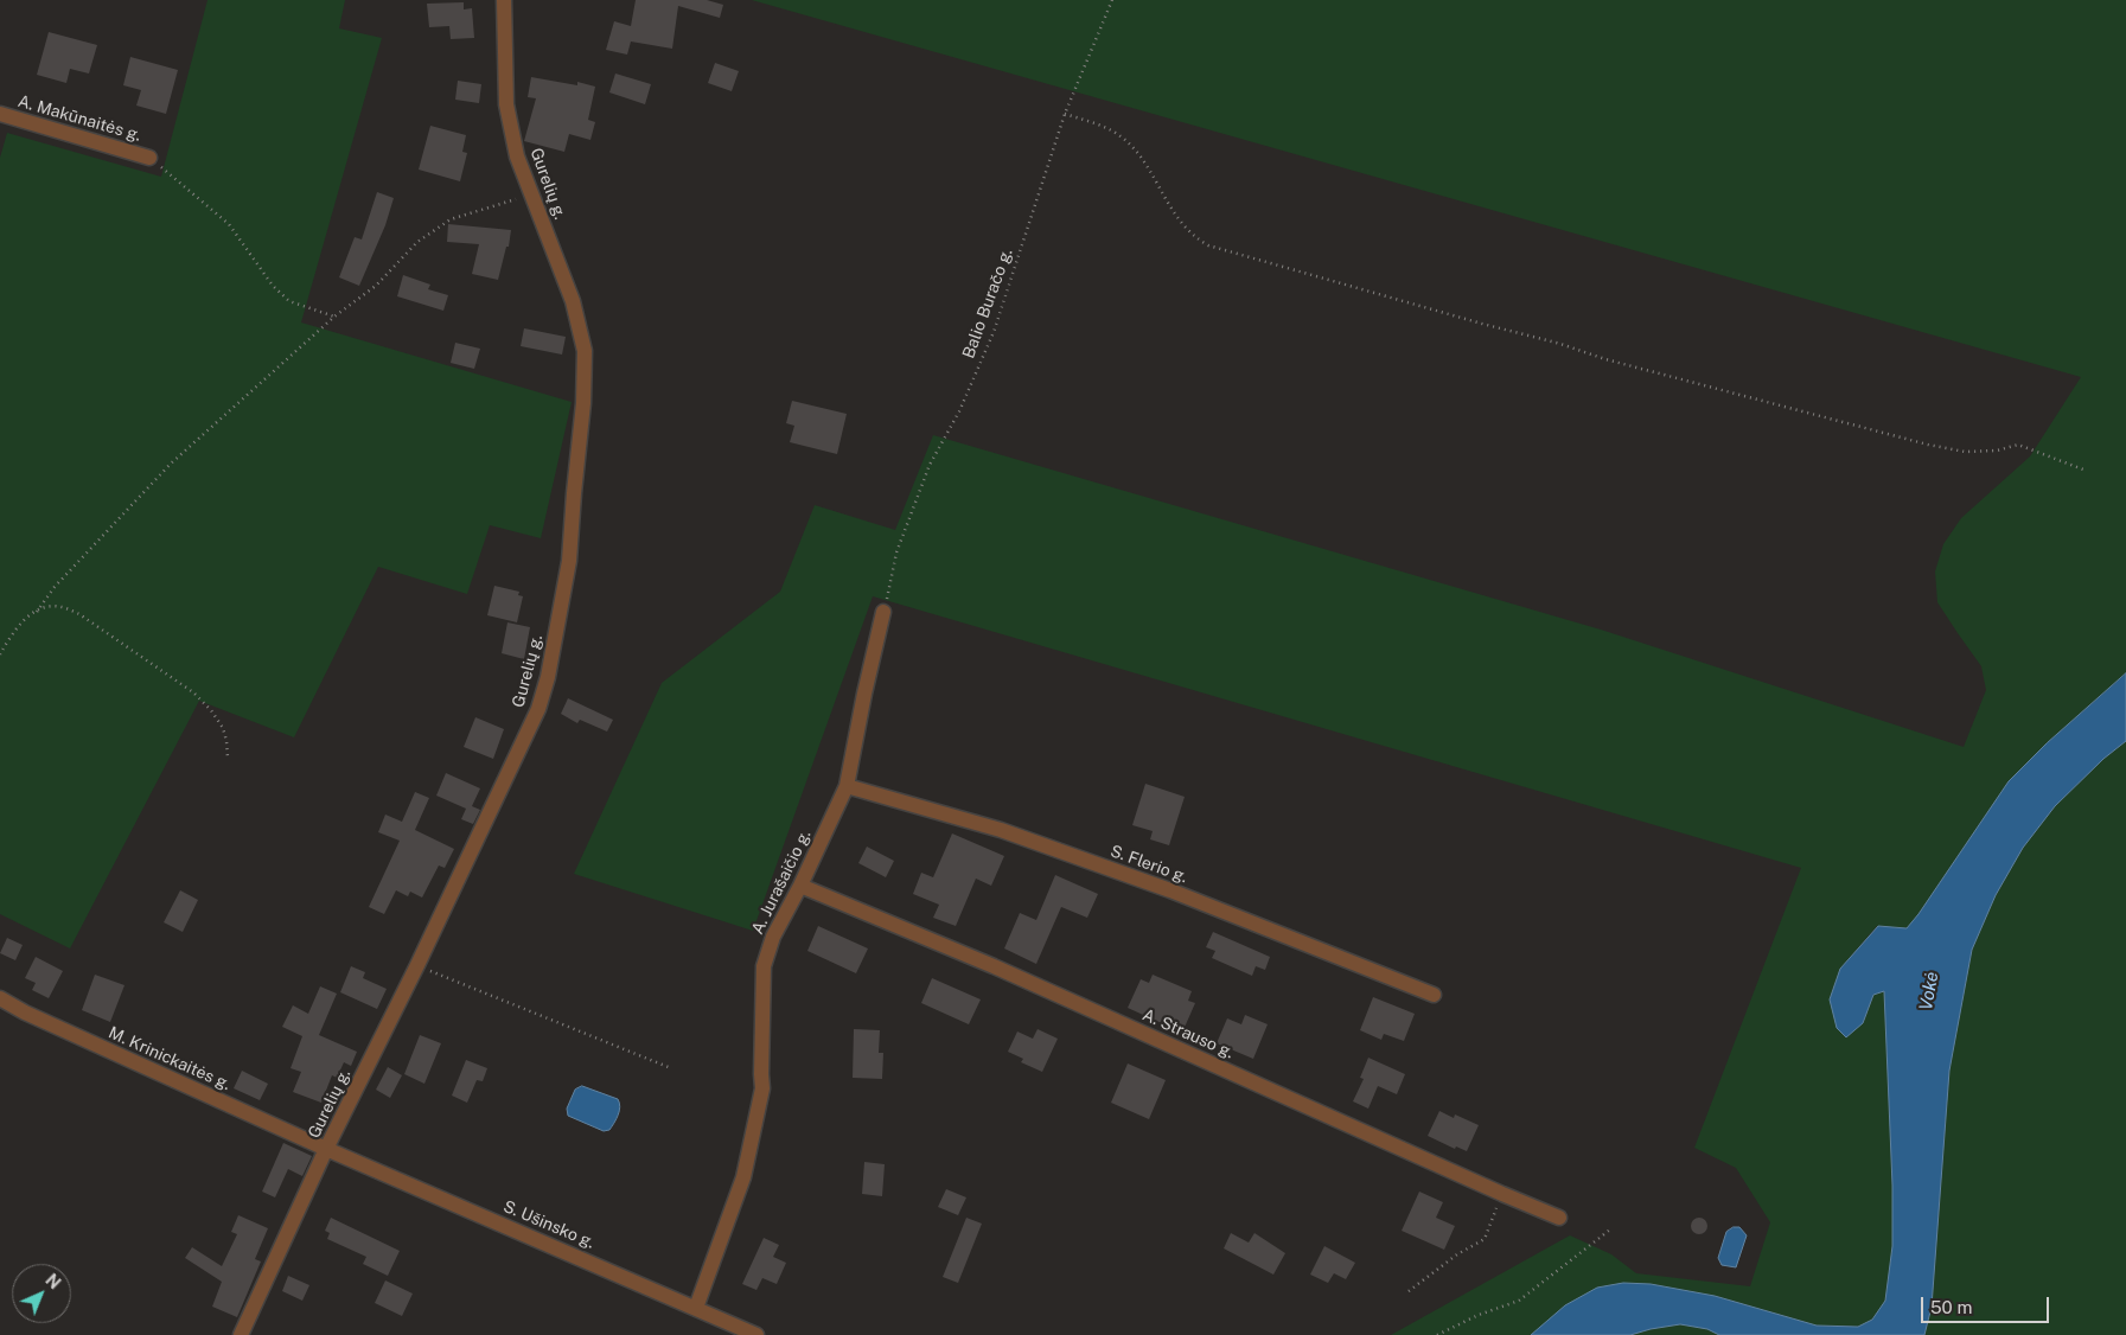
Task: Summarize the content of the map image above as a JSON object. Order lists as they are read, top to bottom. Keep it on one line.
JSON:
{"streets":{"street":["A. Makūnaitės g.","Gurelių g.","S. Flerio g.","A. Jurašaičio g.","A. Strauso g.","M. Krinickaitės g.","S. Ušinsko g."],"path":["Balio Buračo g."]},"crossings":[["Gurelių g.","M. Krinickaitės g."],["Gurelių g.","S. Ušinsko g."],["Balio Buračo g.","A. Jurašaičio g."],["S. Flerio g.","A. Jurašaičio g."],["A. Jurašaičio g.","A. Strauso g."],["A. Jurašaičio g.","S. Ušinsko g."],["M. Krinickaitės g.","S. Ušinsko g."]],"water":["Vokė"],"scale_bar":"50 m","north":"top right"}
